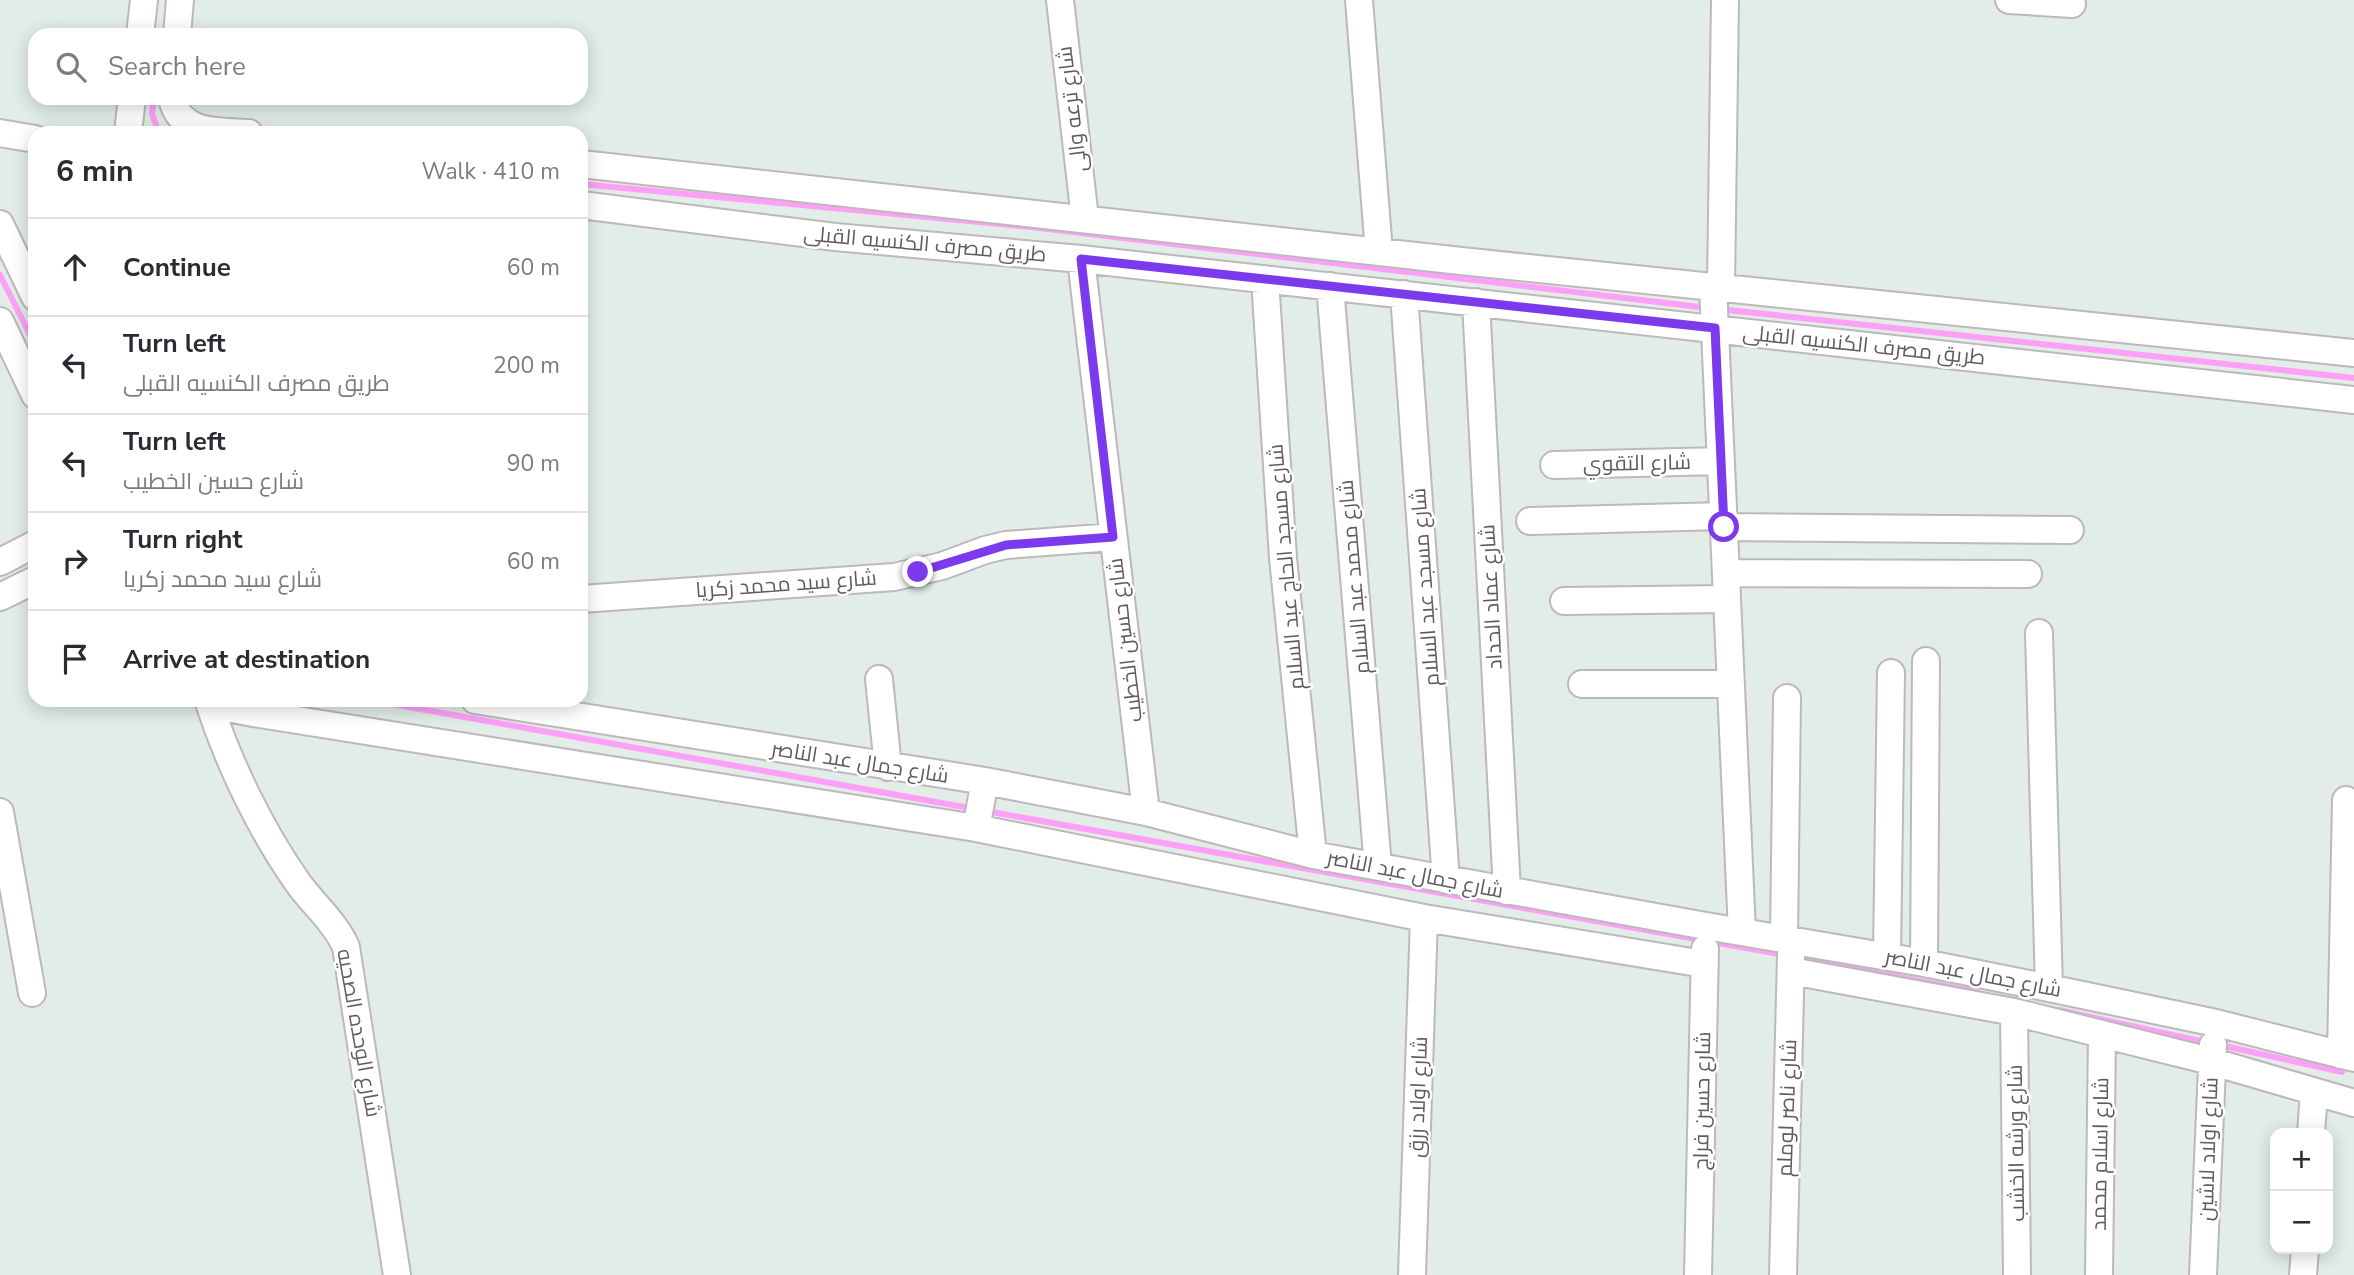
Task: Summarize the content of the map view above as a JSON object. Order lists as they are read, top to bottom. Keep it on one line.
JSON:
{"streets":{"street":["شارع ترعه والى","طريق مصرف الكنسيه القبلى","شارع التقوي","شارع مسجد الحاج عبد السلام","شارع محمد عبد السلام","شارع سيد محمد زكريا","شارع مسجد عبد السلام","شارع عماد الحداد","شارع حسين الخطيب","شارع جمال عبد الناصر","شارع الوحده الصحيه","شارع اولاد رزق","شارع حسين فراج","شارع ناصر لوملم","شارع ورشه الخشب","شارع اولاد لاشين","شارع اسلام محمد"]},"crossings":[["شارع ترعه والى","طريق مصرف الكنسيه القبلى"],["طريق مصرف الكنسيه القبلى","شارع مسجد الحاج عبد السلام"],["طريق مصرف الكنسيه القبلى","شارع محمد عبد السلام"],["طريق مصرف الكنسيه القبلى","شارع مسجد عبد السلام"],["طريق مصرف الكنسيه القبلى","شارع عماد الحداد"],["طريق مصرف الكنسيه القبلى","شارع حسين الخطيب"],["شارع مسجد الحاج عبد السلام","شارع جمال عبد الناصر"],["شارع محمد عبد السلام","شارع جمال عبد الناصر"],["شارع سيد محمد زكريا","شارع حسين الخطيب"],["شارع مسجد عبد السلام","شارع جمال عبد الناصر"],["شارع عماد الحداد","شارع جمال عبد الناصر"],["شارع حسين الخطيب","شارع جمال عبد الناصر"],["شارع جمال عبد الناصر","شارع اولاد رزق"],["شارع جمال عبد الناصر","شارع حسين فراج"],["شارع جمال عبد الناصر","شارع ناصر لوملم"],["شارع جمال عبد الناصر","شارع ورشه الخشب"],["شارع جمال عبد الناصر","شارع اولاد لاشين"],["شارع جمال عبد الناصر","شارع اسلام محمد"]],"page":{"search":"Search here","heading":["6 min","Walk · 410 m"],"list":[["Continue","60 m"],["Turn left","طريق مصرف الكنسيه القبلى","200 m"],["Turn left","شارع حسين الخطيب","90 m"],["Turn right","شارع سيد محمد زكريا","60 m"],"Arrive at destination"],"map_buttons":["+","−"]}}
